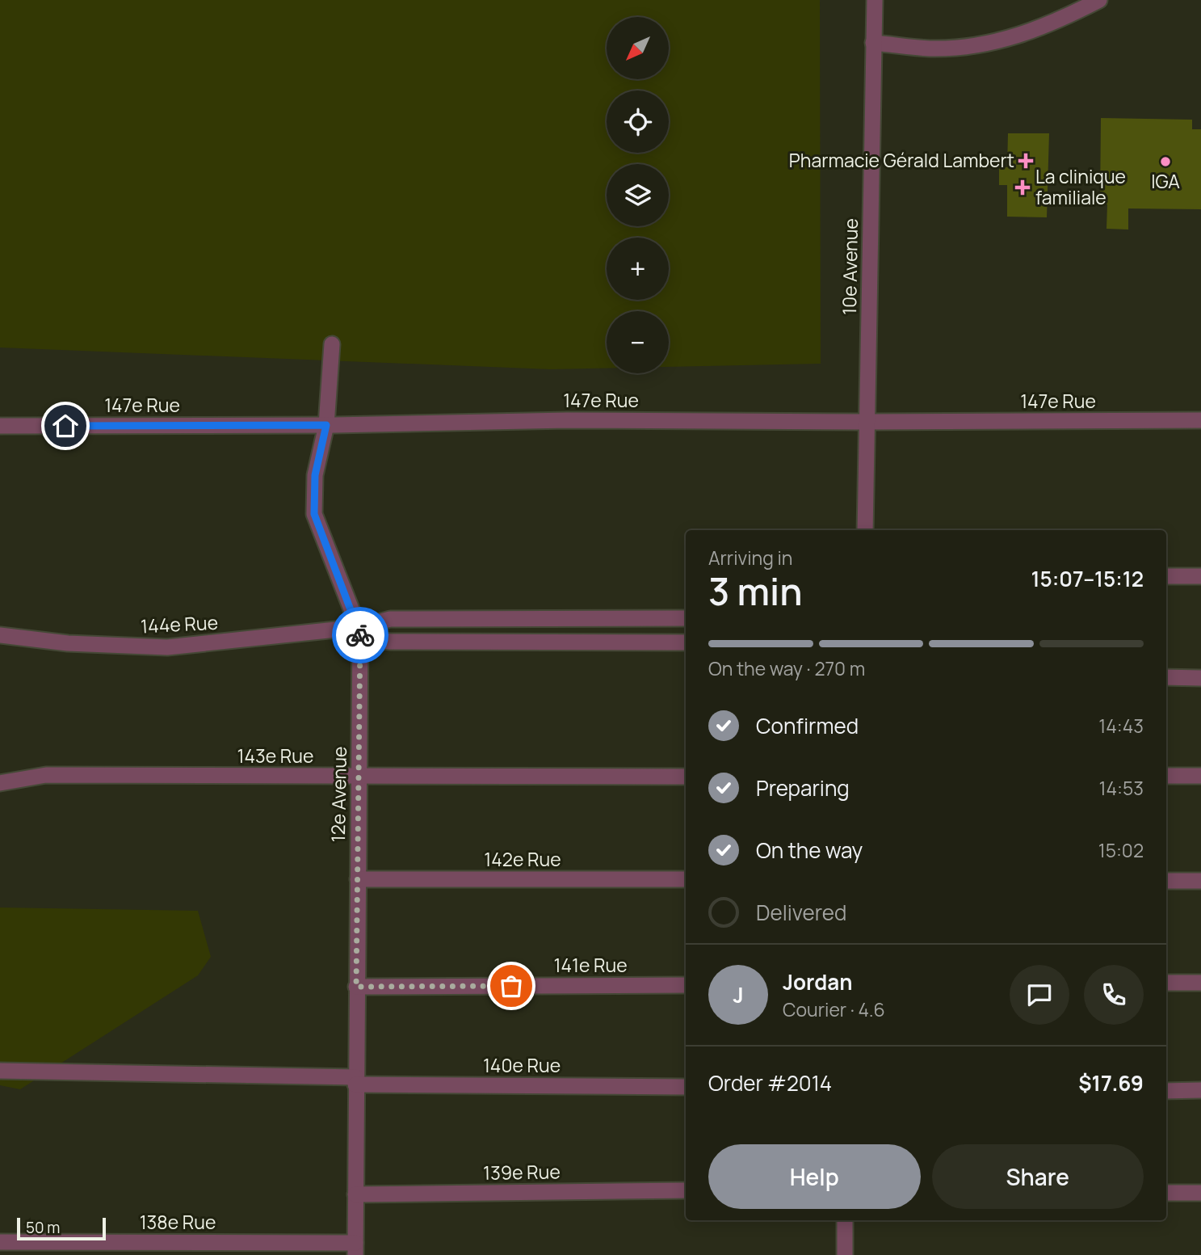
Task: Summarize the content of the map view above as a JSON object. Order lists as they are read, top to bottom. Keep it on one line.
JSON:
{"streets":{"street":["10e Avenue","147e Rue","144e Rue","143e Rue","12e Avenue","142e Rue","141e Rue","140e Rue","139e Rue","138e Rue"]},"crossings":[["10e Avenue","147e Rue"],["147e Rue","12e Avenue"],["144e Rue","12e Avenue"],["143e Rue","12e Avenue"],["12e Avenue","142e Rue"],["12e Avenue","141e Rue"],["12e Avenue","140e Rue"],["12e Avenue","139e Rue"],["12e Avenue","138e Rue"]],"places":{"health":["Pharmacie Gérald Lambert","La clinique familiale"],"other":["IGA"]},"scale_bar":"50 m","north":"bottom left","page":{"map_buttons":["+","−"],"heading":["3 min","Arriving in","15:07–15:12"],"panel":["Jordan","Courier · 4.6","Order #2014","$17.69"],"bar":"On the way · 270 m","list":[["Confirmed","14:43"],["Preparing","14:53"],["On the way","15:02"],"Delivered"],"round":"J","buttons":["Help","Share"],"scale":"50 m"}}
